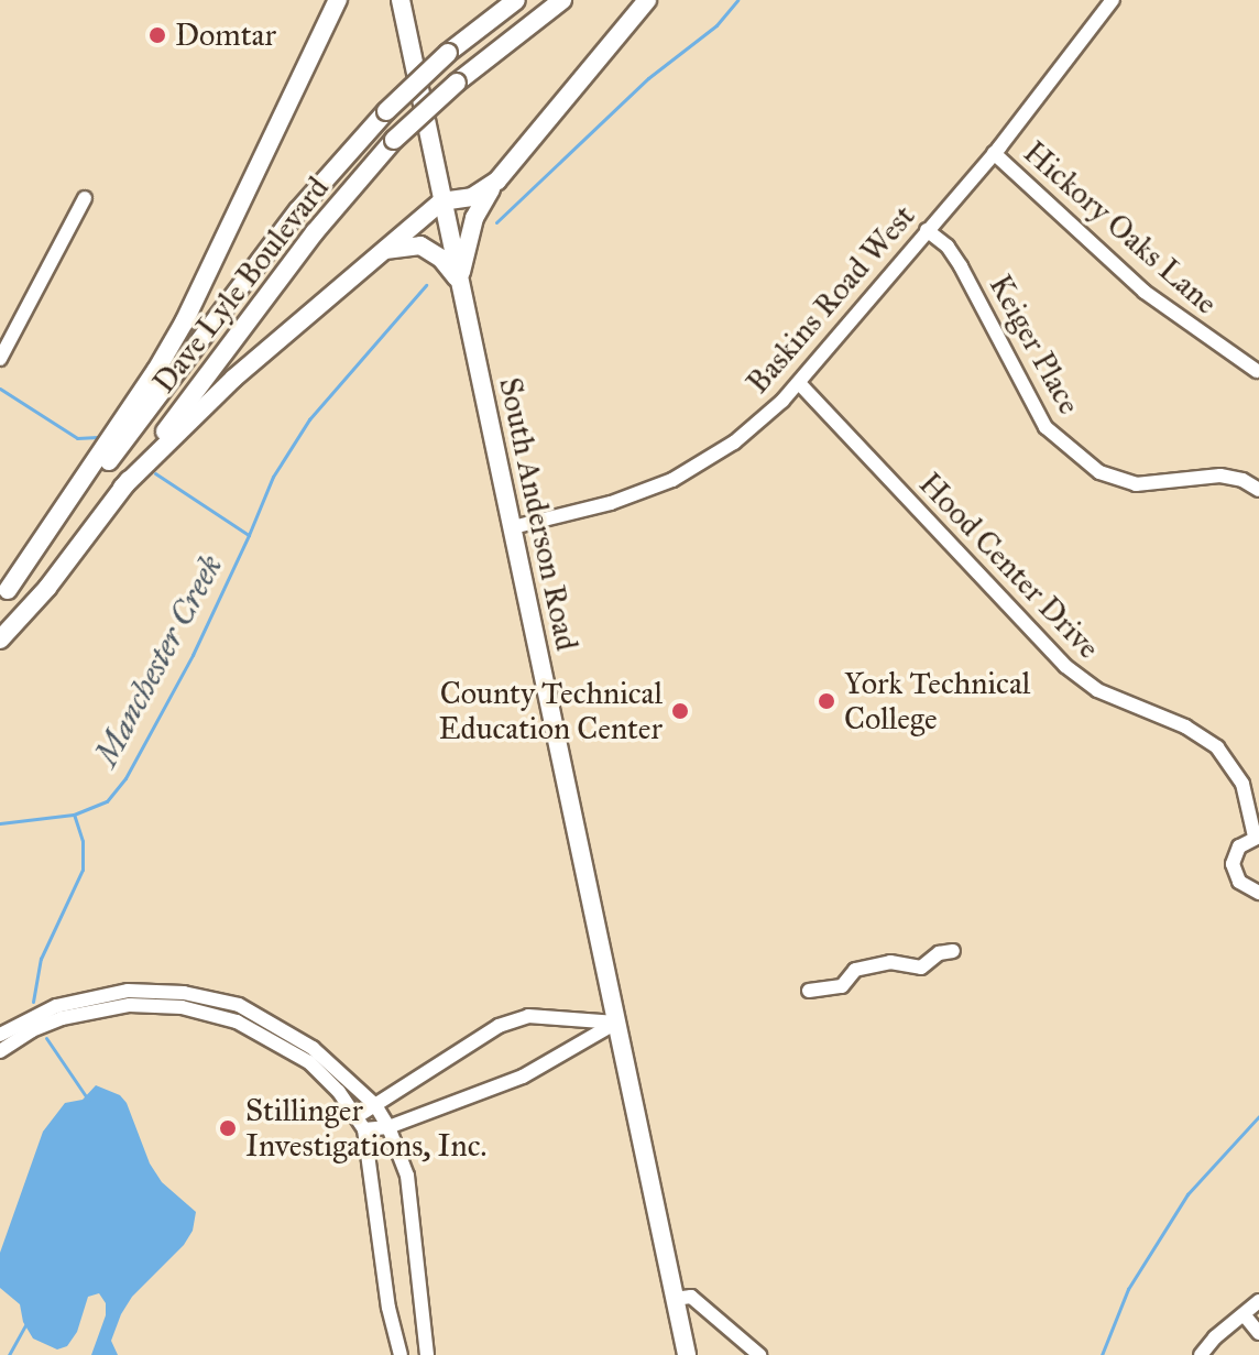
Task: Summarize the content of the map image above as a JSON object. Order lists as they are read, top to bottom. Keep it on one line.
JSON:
{"streets":{"main road":["Dave Lyle Boulevard","South Anderson Road"],"street":["Hickory Oaks Lane","Baskins Road West","Keiger Place","Hood Center Drive"]},"crossings":[["Hickory Oaks Lane","Baskins Road West"],["Baskins Road West","Keiger Place"],["Baskins Road West","South Anderson Road"],["Baskins Road West","Hood Center Drive"]],"water":["Manchester Creek"],"places":["Domtar","York Technical College","County Technical Education Center","Stillinger Investigations, Inc."]}
